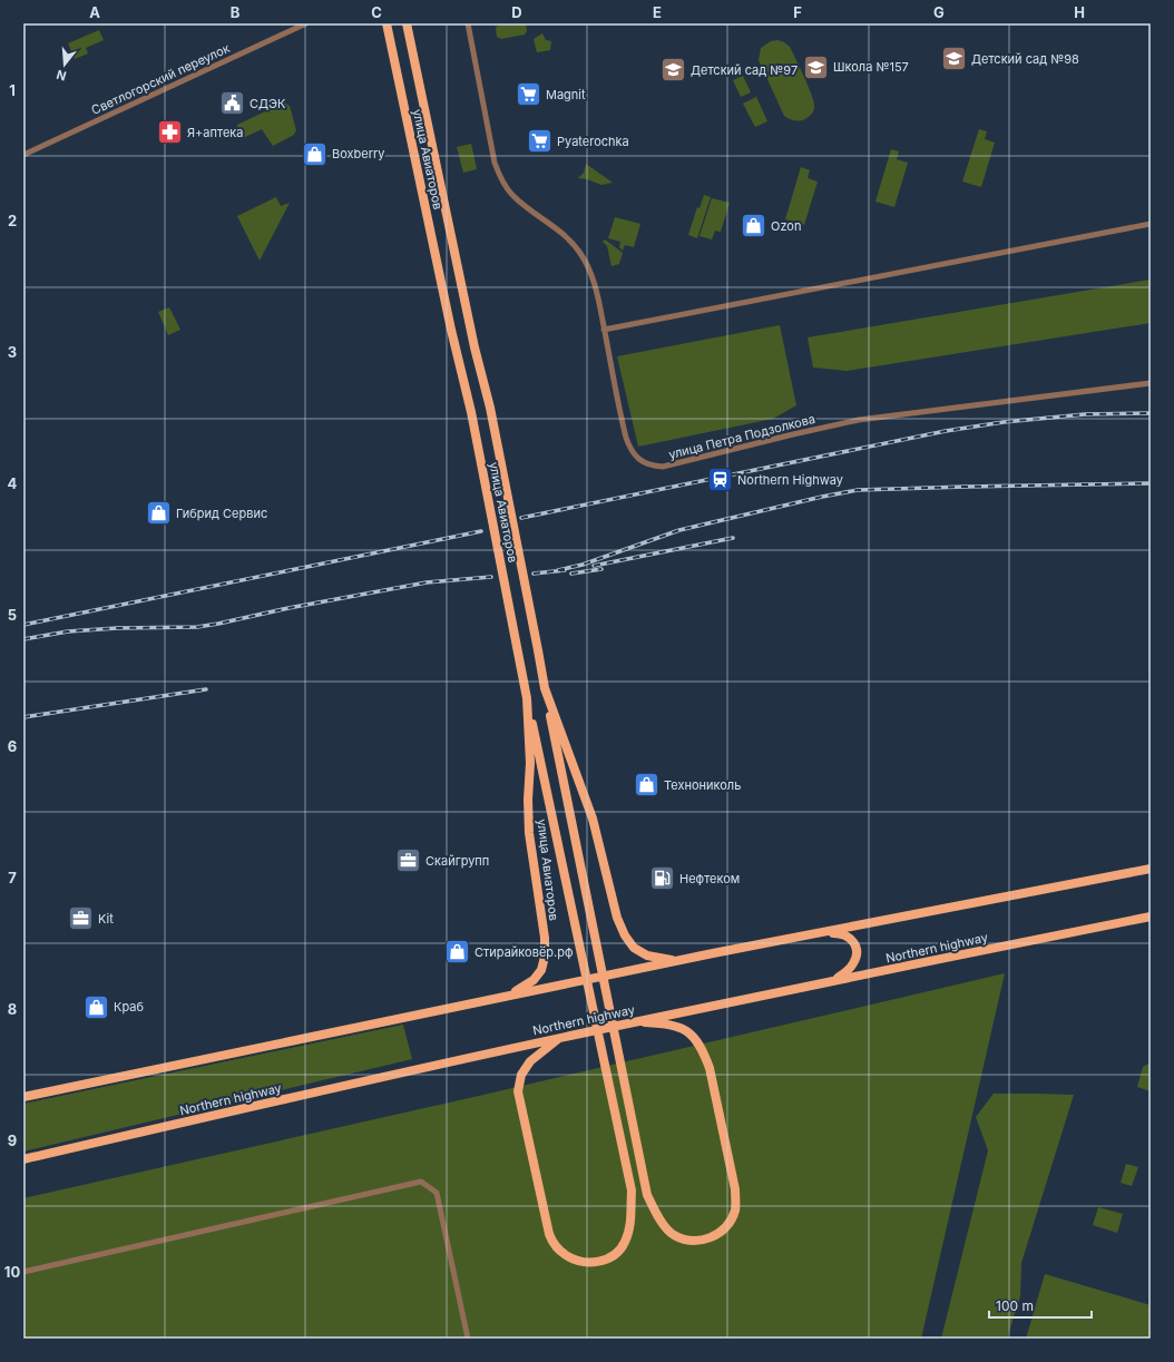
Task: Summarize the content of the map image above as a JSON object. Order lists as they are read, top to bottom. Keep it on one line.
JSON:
{"streets":{"main road":["улица Авиаторов","Northern highway"],"street":["Светлогорский переулок","улица Петра Подзолкова"]},"places":{"school or university":["Детский сад №98","Школа №157","Детский сад №97"],"supermarket":["Magnit","Pyaterochka"],"public building":["СДЭК"],"pharmacy":["Я+аптека"],"shop":["Boxberry","Ozon","Гибрид Сервис","Технониколь","Стирайковёр.рф","Краб"],"station":["Northern Highway"],"office":["Скайгрупп","Kit"],"fuel station":["Нефтеком"]},"scale_bar":"100 m","north":"bottom","grid":{"columns":["A","B","C","D","E","F","G","H"],"rows":["1","2","3","4","5","6","7","8","9","10"]}}
